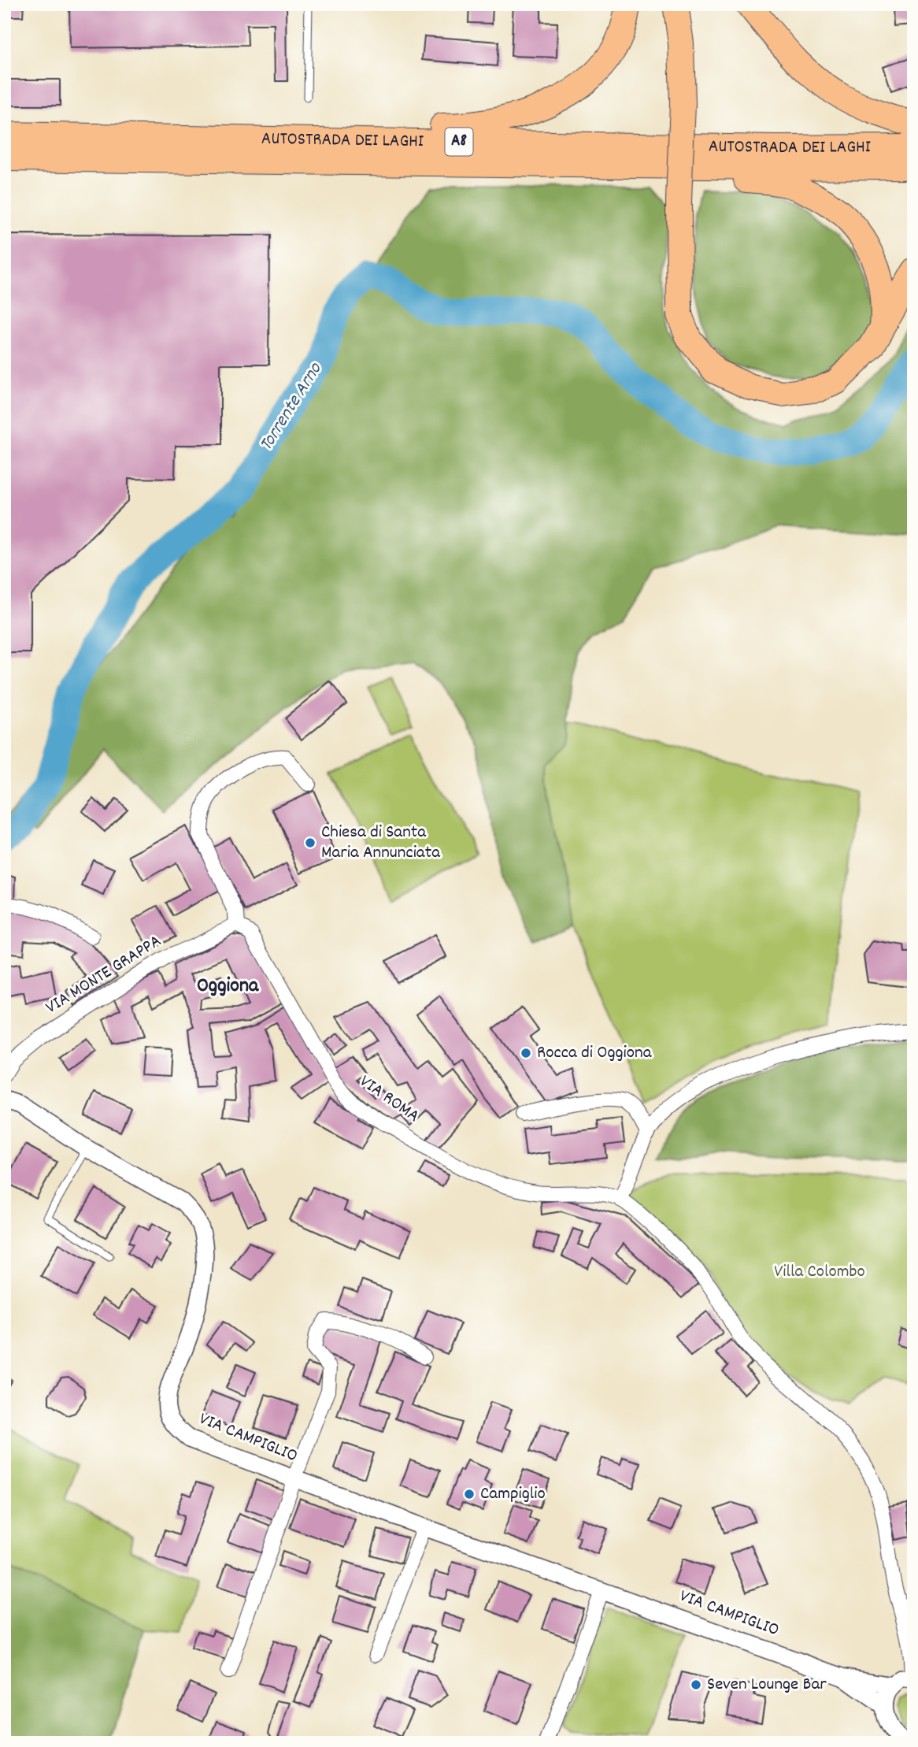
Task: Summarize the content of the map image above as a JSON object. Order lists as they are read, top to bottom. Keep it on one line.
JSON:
{"streets":{"highway":["AUTOSTRADA DEI LAGHI","A8"],"street":["VIA MONTE GRAPPA","VIA ROMA","VIA CAMPIGLIO"]},"crossings":[["VIA MONTE GRAPPA","VIA ROMA"]],"districts":["Oggiona"],"water":["Torrente Arno"],"parks":["Villa Colombo"],"places":["Chiesa di Santa Maria Annunciata","Rocca di Oggiona","Campiglio","Seven Lounge Bar"]}
